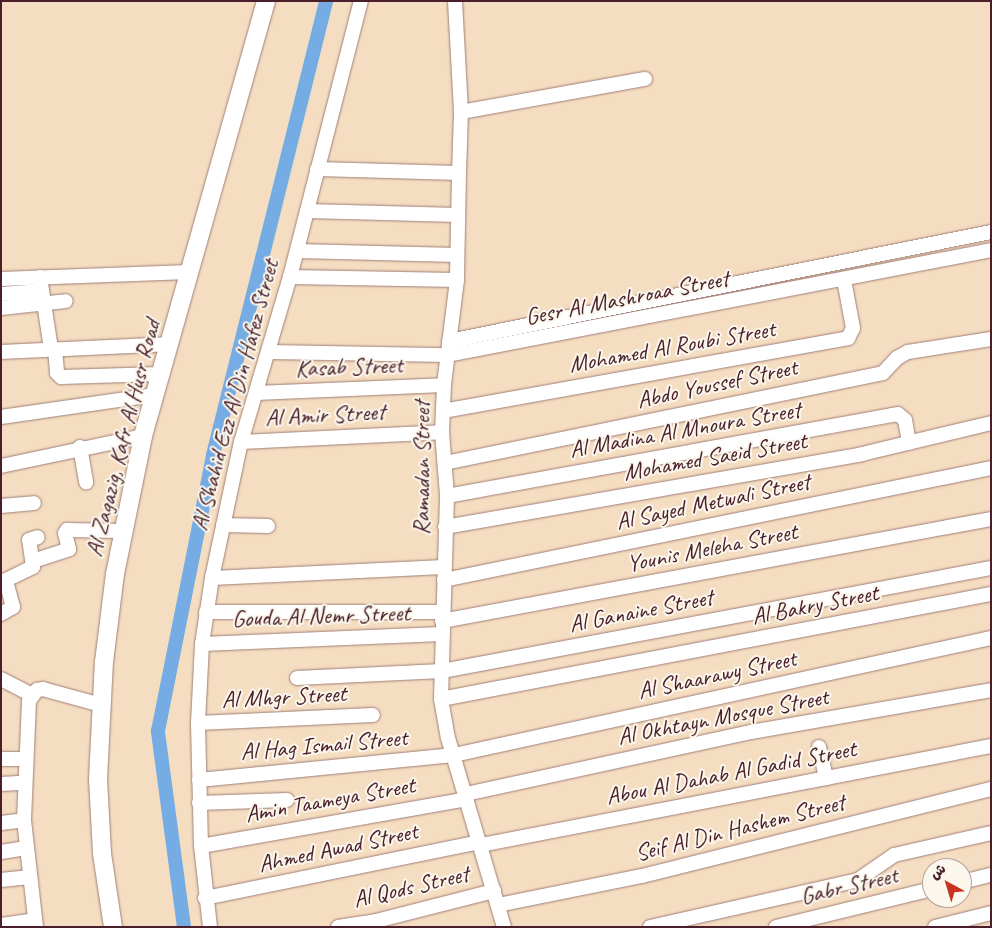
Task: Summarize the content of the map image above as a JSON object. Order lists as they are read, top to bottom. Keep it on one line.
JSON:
{"streets":{"main road":["Al Zagazig, Kafr Al Husr Road"],"street":["Gesr Al Mashroaa Street","Mohamed Al Roubi Street","Kasab Street","Abdo Youssef Street","Al Shahid Ezz Al Din Hafez Street","Al Amir Street","Al Madina Al Mnoura Street","Mohamed Saeid Street","Ramadan Street","Al Sayed Metwali Street","Younis Meleha Street","Al Bakry Street","Al Ganaine Street","Gouda Al Nemr Street","Al Shaarawy Street","Al Mhgr Street","Al Okhtayn Mosque Street","Al Hag Ismail Street","Abou Al Dahab Al Gadid Street","Amin Taameya Street","Seif Al Din Hashem Street","Ahmed Awad Street","Gabr Street","Al Qods Street"]},"crossings":[["Gesr Al Mashroaa Street","Mohamed Al Roubi Street"],["Gesr Al Mashroaa Street","Al Shahid Ezz Al Din Hafez Street"],["Gesr Al Mashroaa Street","Ramadan Street"],["Mohamed Al Roubi Street","Ramadan Street"],["Kasab Street","Al Shahid Ezz Al Din Hafez Street"],["Kasab Street","Ramadan Street"],["Abdo Youssef Street","Ramadan Street"],["Al Shahid Ezz Al Din Hafez Street","Al Amir Street"],["Al Shahid Ezz Al Din Hafez Street","Al Sayed Metwali Street"],["Al Shahid Ezz Al Din Hafez Street","Gouda Al Nemr Street"],["Al Shahid Ezz Al Din Hafez Street","Al Mhgr Street"],["Al Shahid Ezz Al Din Hafez Street","Al Hag Ismail Street"],["Al Shahid Ezz Al Din Hafez Street","Amin Taameya Street"],["Al Shahid Ezz Al Din Hafez Street","Ahmed Awad Street"],["Al Amir Street","Ramadan Street"],["Al Madina Al Mnoura Street","Mohamed Saeid Street"],["Al Madina Al Mnoura Street","Ramadan Street"],["Mohamed Saeid Street","Ramadan Street"],["Ramadan Street","Al Sayed Metwali Street"],["Ramadan Street","Younis Meleha Street"],["Ramadan Street","Al Bakry Street"],["Ramadan Street","Al Ganaine Street"],["Ramadan Street","Gouda Al Nemr Street"],["Ramadan Street","Al Shaarawy Street"],["Ramadan Street","Al Okhtayn Mosque Street"],["Ramadan Street","Al Hag Ismail Street"],["Ramadan Street","Abou Al Dahab Al Gadid Street"],["Ramadan Street","Amin Taameya Street"],["Ramadan Street","Seif Al Din Hashem Street"],["Ramadan Street","Ahmed Awad Street"],["Ramadan Street","Al Qods Street"],["Younis Meleha Street","Gouda Al Nemr Street"],["Al Shaarawy Street","Al Hag Ismail Street"],["Al Okhtayn Mosque Street","Amin Taameya Street"],["Abou Al Dahab Al Gadid Street","Ahmed Awad Street"]],"north":"top left"}
